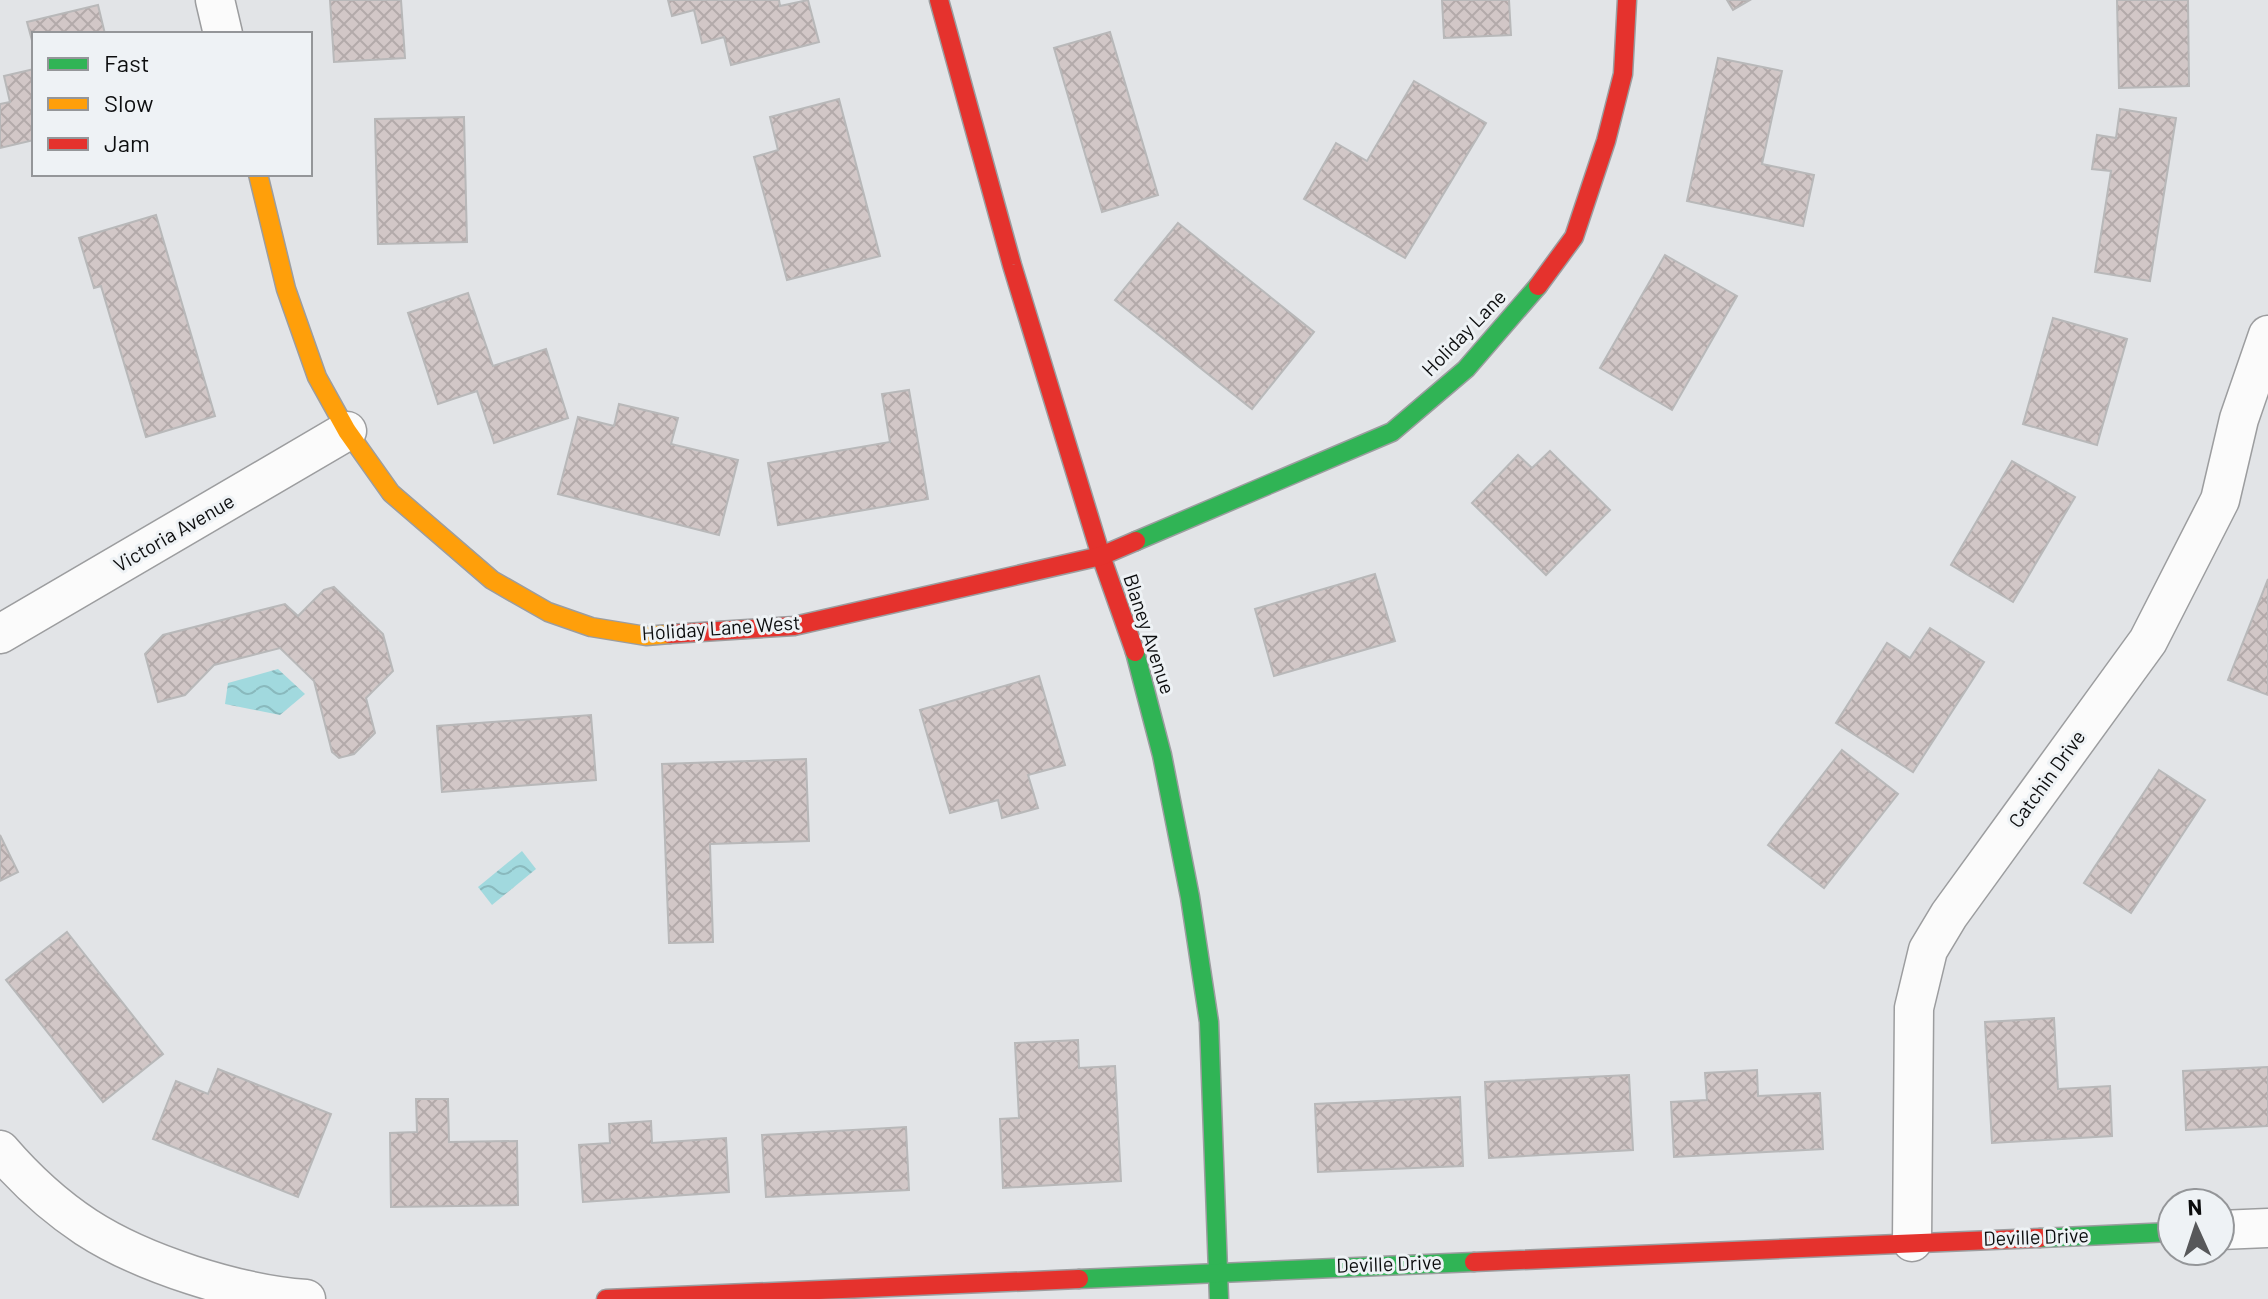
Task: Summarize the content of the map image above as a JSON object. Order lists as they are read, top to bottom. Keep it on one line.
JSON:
{"streets":{"street":["Holiday Lane","Victoria Avenue","Holiday Lane West","Blaney Avenue","Catchin Drive","Deville Drive"]},"crossings":[["Holiday Lane","Holiday Lane West"],["Holiday Lane","Blaney Avenue"],["Victoria Avenue","Holiday Lane West"],["Holiday Lane West","Blaney Avenue"],["Blaney Avenue","Deville Drive"],["Catchin Drive","Deville Drive"]],"legend":["Fast","Slow","Jam"],"north":"top"}
